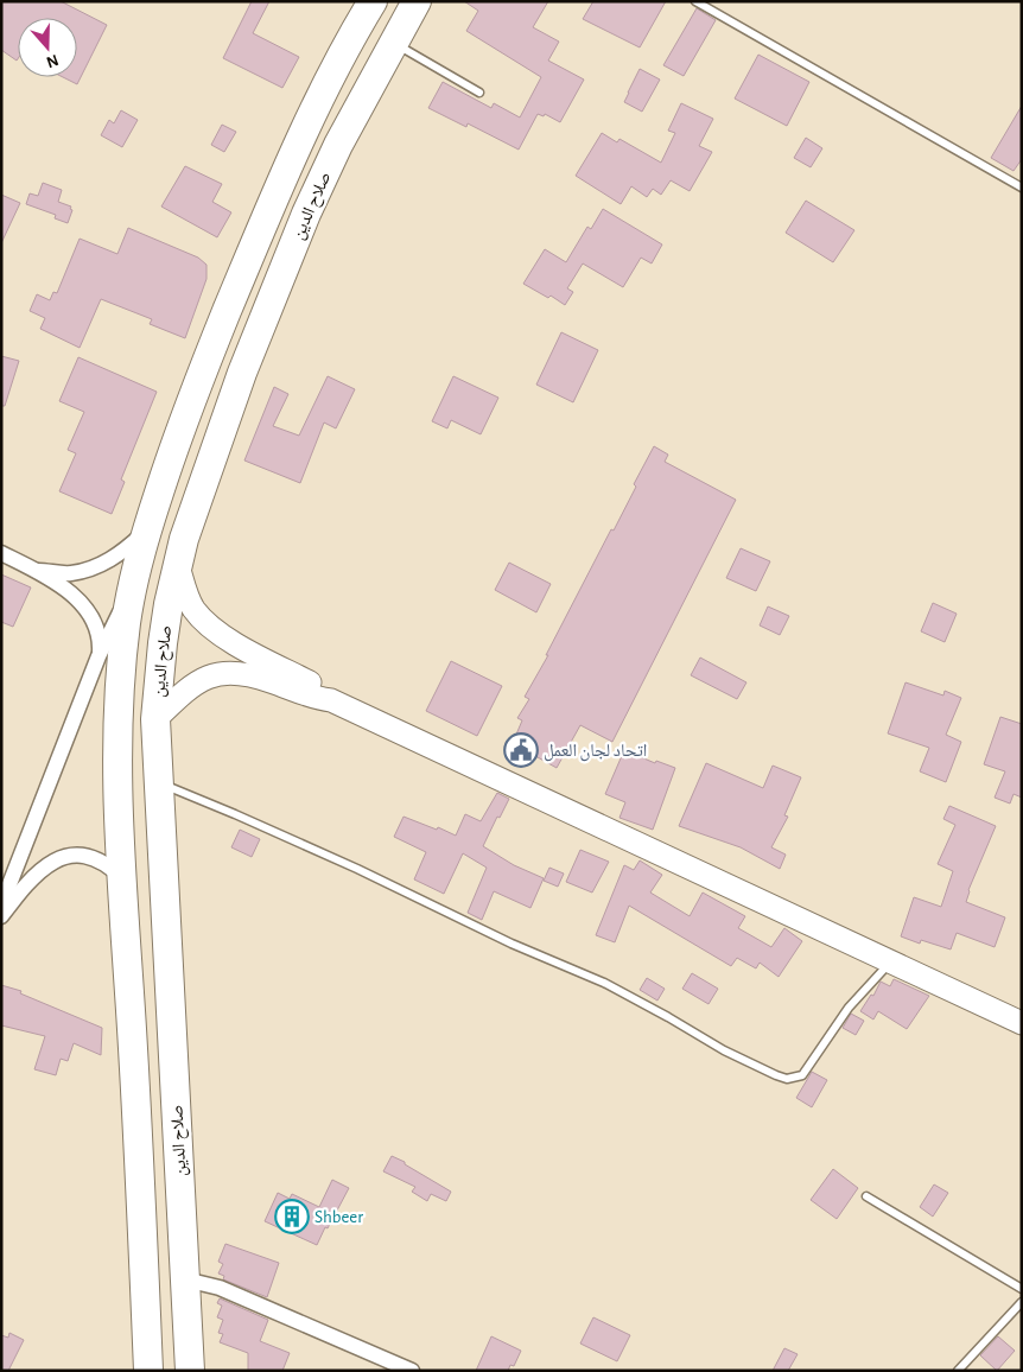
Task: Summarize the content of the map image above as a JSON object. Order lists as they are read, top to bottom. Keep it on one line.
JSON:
{"streets":{"highway":["صلاح الدين"]},"places":{"public building":["اتحاد لجان العمل"],"building":["Shbeer"]},"north":"bottom"}
